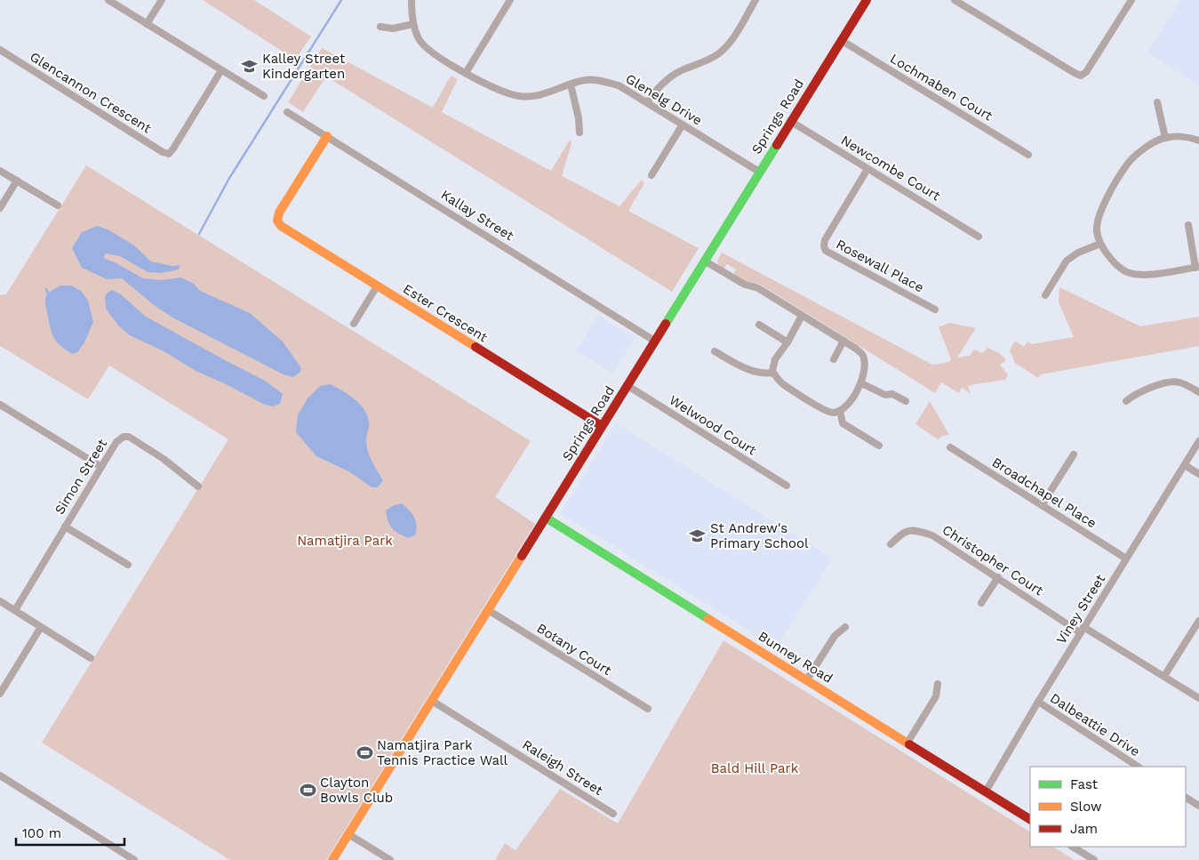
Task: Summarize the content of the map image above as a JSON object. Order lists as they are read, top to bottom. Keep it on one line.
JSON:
{"streets":{"street":["Lochmaben Court","Glencannon Crescent","Glenelg Drive","Springs Road","Newcombe Court","Kallay Street","Rosewall Place","Ester Crescent","Welwood Court","Simon Street","Broadchapel Place","Christopher Court","Viney Street","Botany Court","Bunney Road","Dalbeattie Drive","Raleigh Street"]},"crossings":[["Lochmaben Court","Springs Road"],["Glenelg Drive","Springs Road"],["Springs Road","Newcombe Court"],["Springs Road","Kallay Street"],["Springs Road","Ester Crescent"],["Springs Road","Welwood Court"],["Springs Road","Botany Court"],["Springs Road","Bunney Road"],["Springs Road","Raleigh Street"],["Newcombe Court","Rosewall Place"],["Kallay Street","Ester Crescent"],["Broadchapel Place","Viney Street"],["Christopher Court","Viney Street"],["Viney Street","Bunney Road"],["Viney Street","Dalbeattie Drive"]],"parks":["Namatjira Park","Bald Hill Park"],"places":{"school or university":["Kalley Street Kindergarten","St Andrew's Primary School"],"sports":["Namatjira Park Tennis Practice Wall","Clayton Bowls Club"]},"legend":["Fast","Slow","Jam"],"scale_bar":"100 m"}
